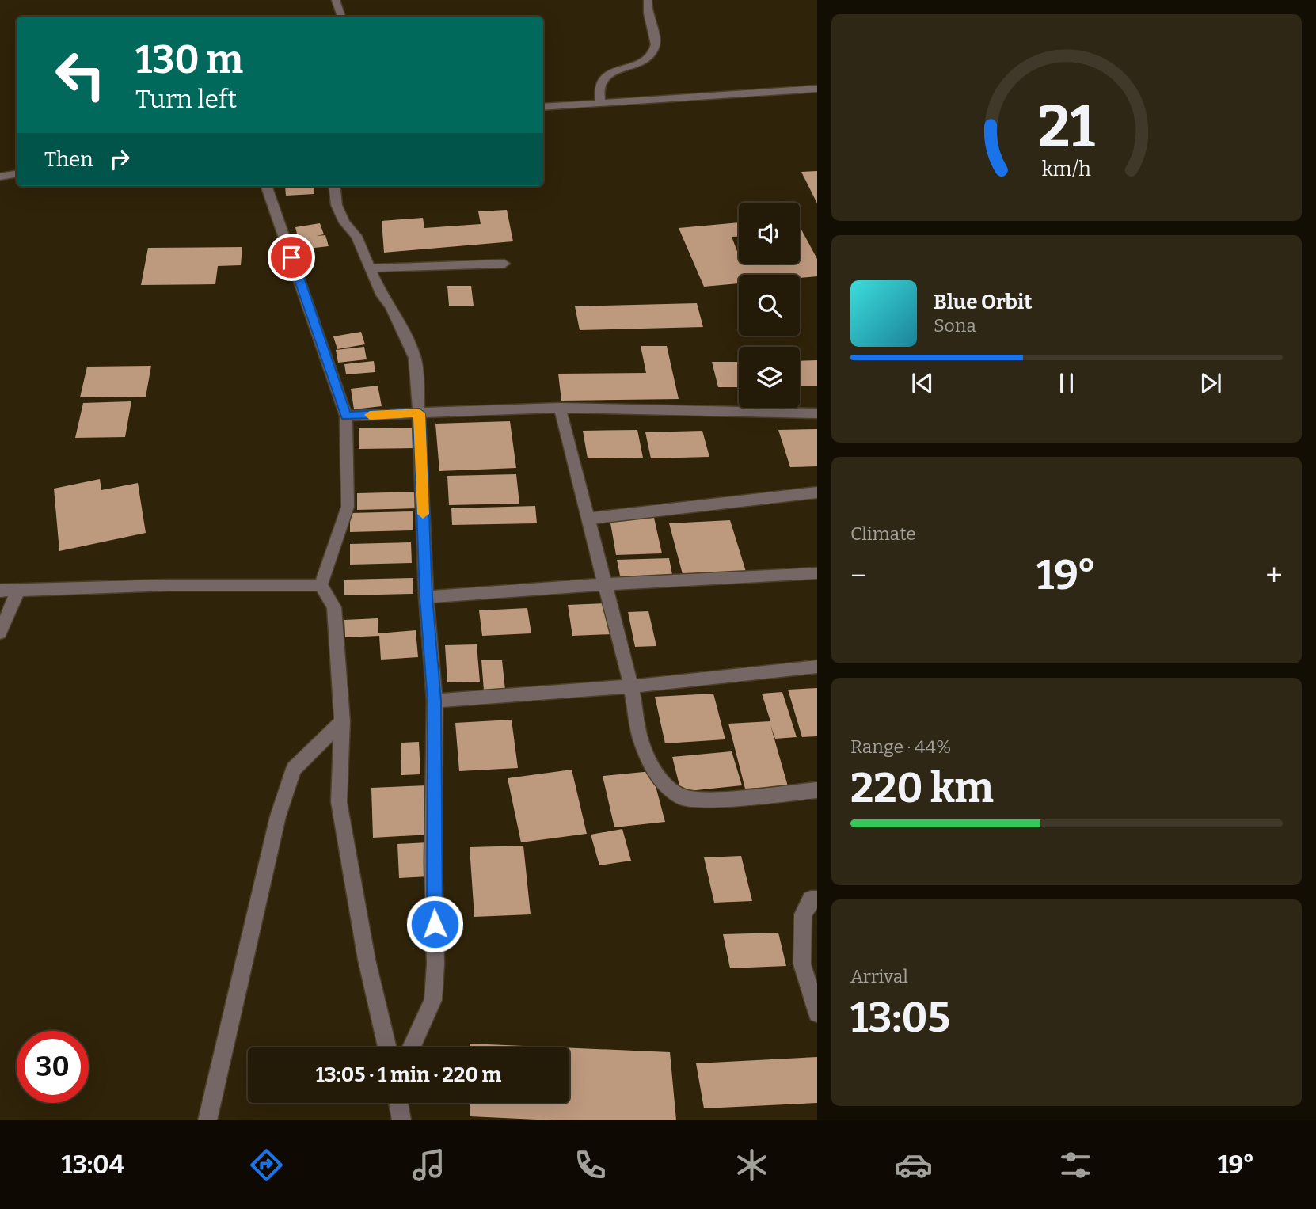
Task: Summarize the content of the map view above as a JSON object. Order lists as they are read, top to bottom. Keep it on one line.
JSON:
{"page":{"turn":["130 m","Turn left"],"then":"Then","song":["Blue Orbit","Sona"],"tile":["Climate",["Range · 44%","220 km"],["Arrival","13:05"]],"heat":["−","19°","+"],"limit":"30","trip":"13:05 · 1 min · 220 m","tabs":["13:04","19°"],"gauge":["21","km/h"]}}
